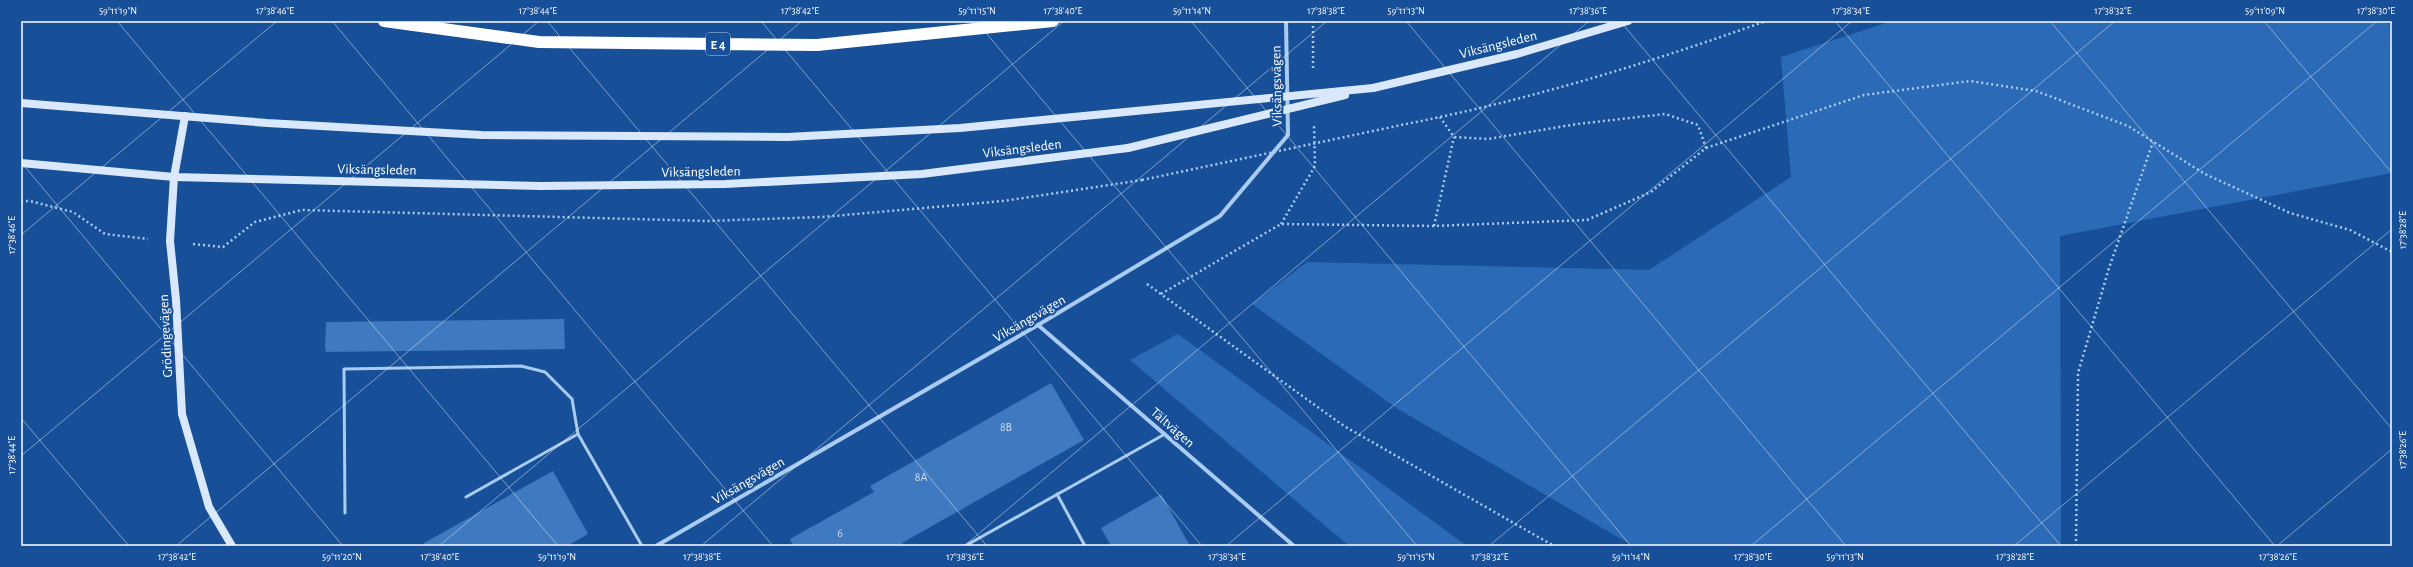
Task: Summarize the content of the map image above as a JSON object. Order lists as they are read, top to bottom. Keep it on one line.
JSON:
{"streets":{"highway":["E 4"],"main road":["Viksängsleden","Grödingevägen"],"street":["Viksängsvägen","Tältvägen"]},"crossings":[["Viksängsleden","Grödingevägen"],["Viksängsvägen","Tältvägen"]],"house_numbers":["8B","8A","6"],"coordinates":["59°11'19\"N","17°38'46\"E","17°38'44\"E","17°38'42\"E","59°11'15\"N","17°38'40\"E","59°11'14\"N","17°38'38\"E","59°11'13\"N","17°38'36\"E","17°38'34\"E","17°38'32\"E","59°11'09\"N","17°38'30\"E","17°38'28\"E","17°38'26\"E","59°11'20\"N"]}
